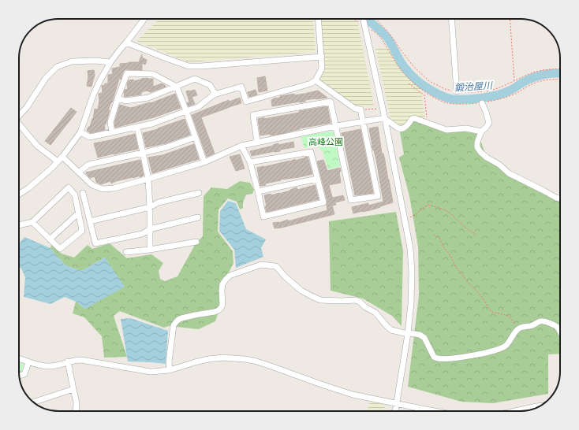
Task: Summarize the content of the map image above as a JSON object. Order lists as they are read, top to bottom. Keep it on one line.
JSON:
{"water":["鍛治屋川"],"parks":["高峰公園"]}
